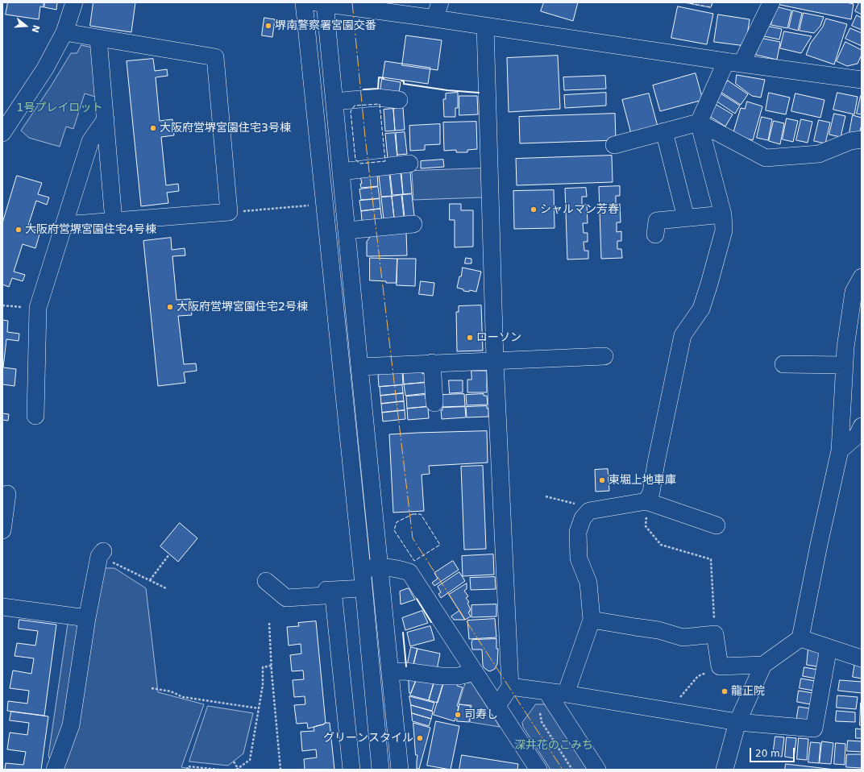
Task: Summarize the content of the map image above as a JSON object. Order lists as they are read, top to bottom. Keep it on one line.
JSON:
{"parks":["1号プレイロット","深井花のこみち"],"places":["堺南警察署宮園交番","大阪府営堺宮園住宅3号棟","シャルマン芳春","大阪府営堺宮園住宅4号棟","大阪府営堺宮園住宅2号棟","ローソン","東堀上地車庫","龍正院","司寿し","グリーンスタイル"],"scale_bar":"20 m","north":"right"}
